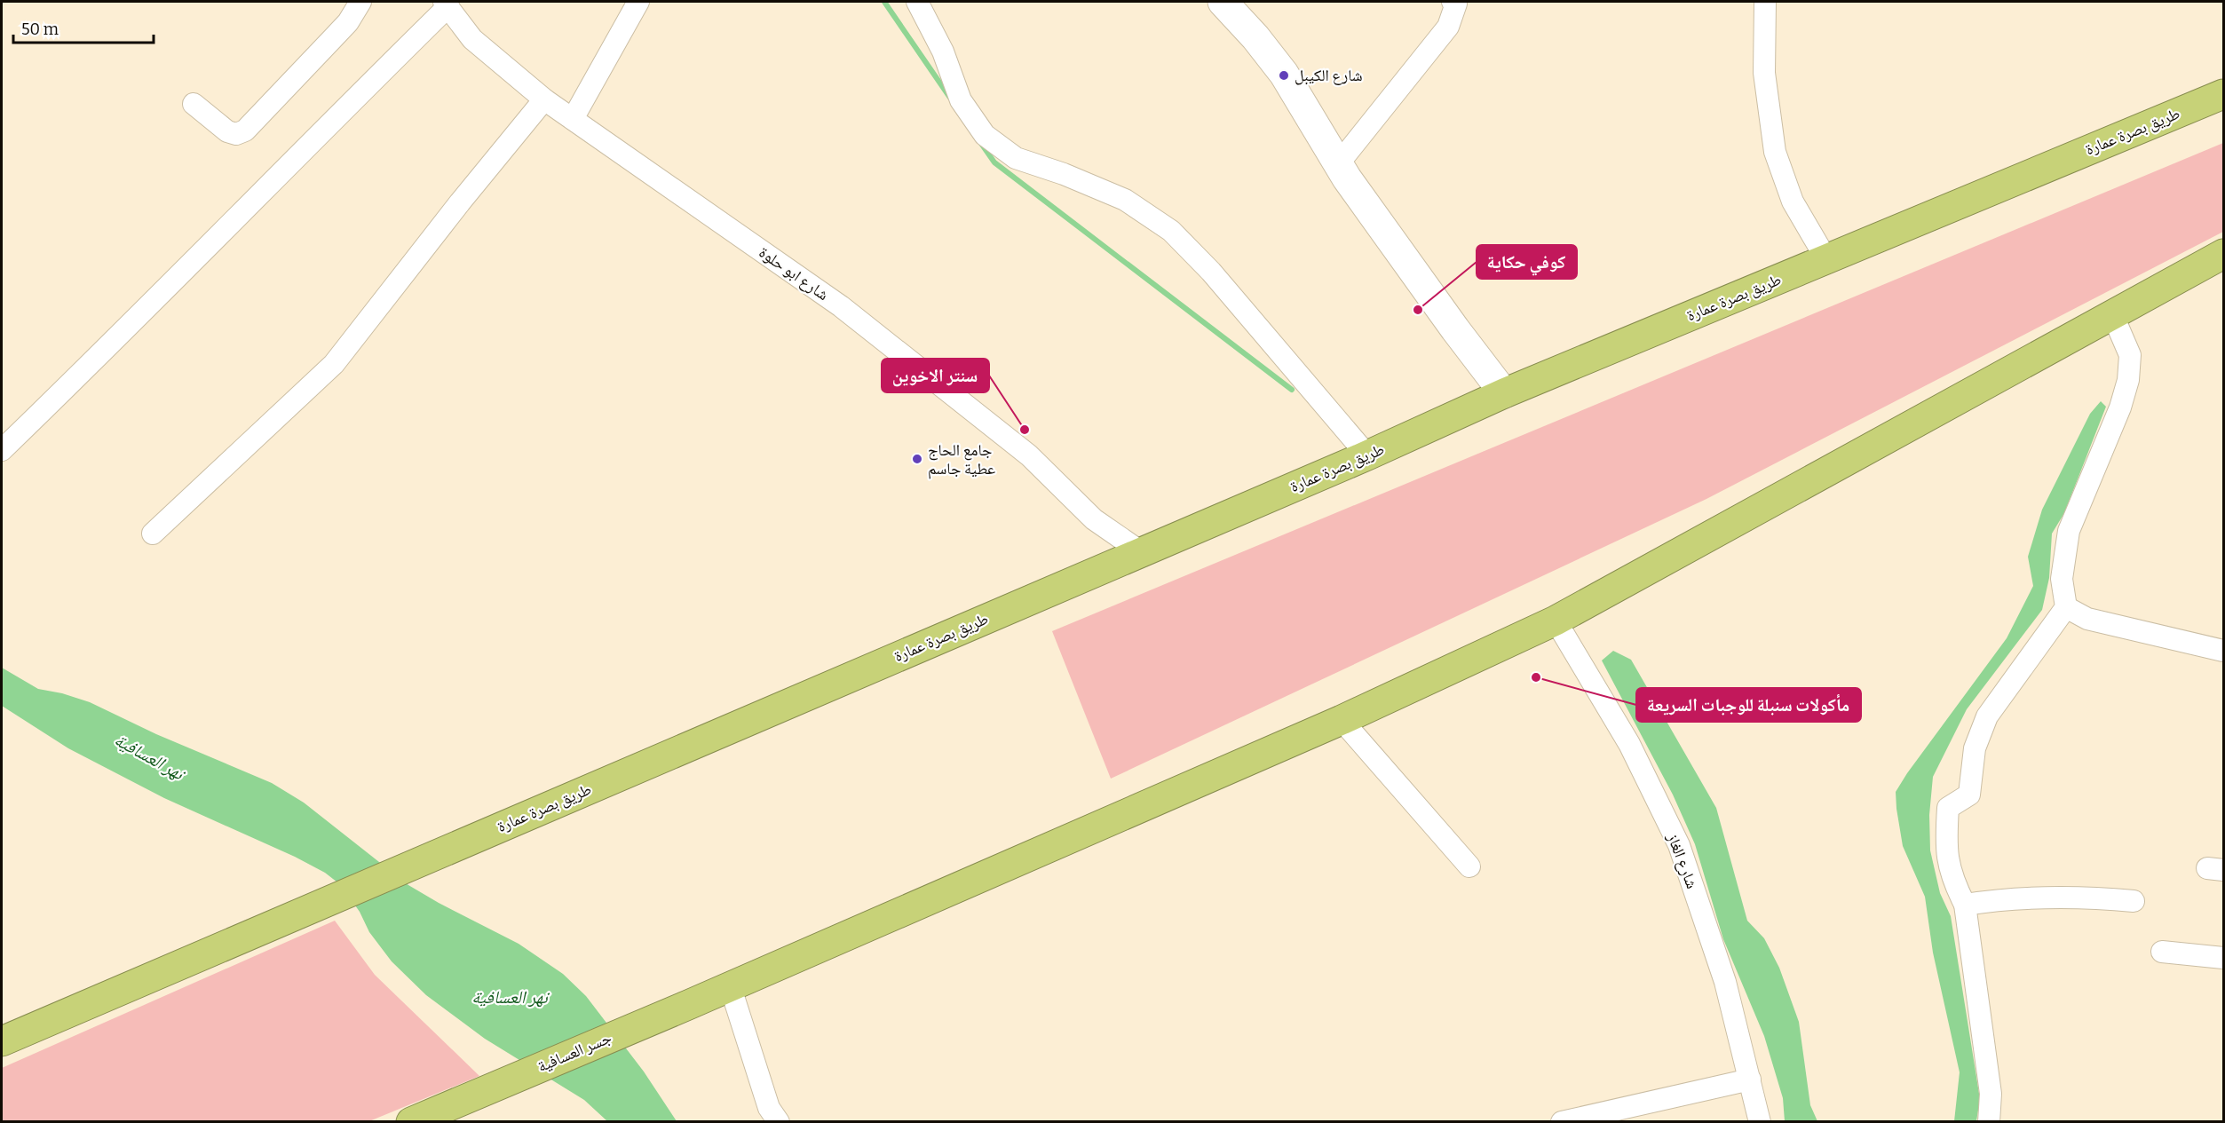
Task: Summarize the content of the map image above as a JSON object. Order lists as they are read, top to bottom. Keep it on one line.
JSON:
{"streets":{"highway":["طريق بصرة عمارة","جسر العسافية"],"street":["شارع ابو حلوة","شارع الغاز"]},"crossings":[["طريق بصرة عمارة","شارع ابو حلوة"]],"water":["نهر العسافية"],"places":["شارع الكيبل","كوفي حكاية","سنتر الاخوين","جامع الحاج عطية جاسم","مأكولات سنبلة للوجبات السريعة"],"scale_bar":"50 m"}
